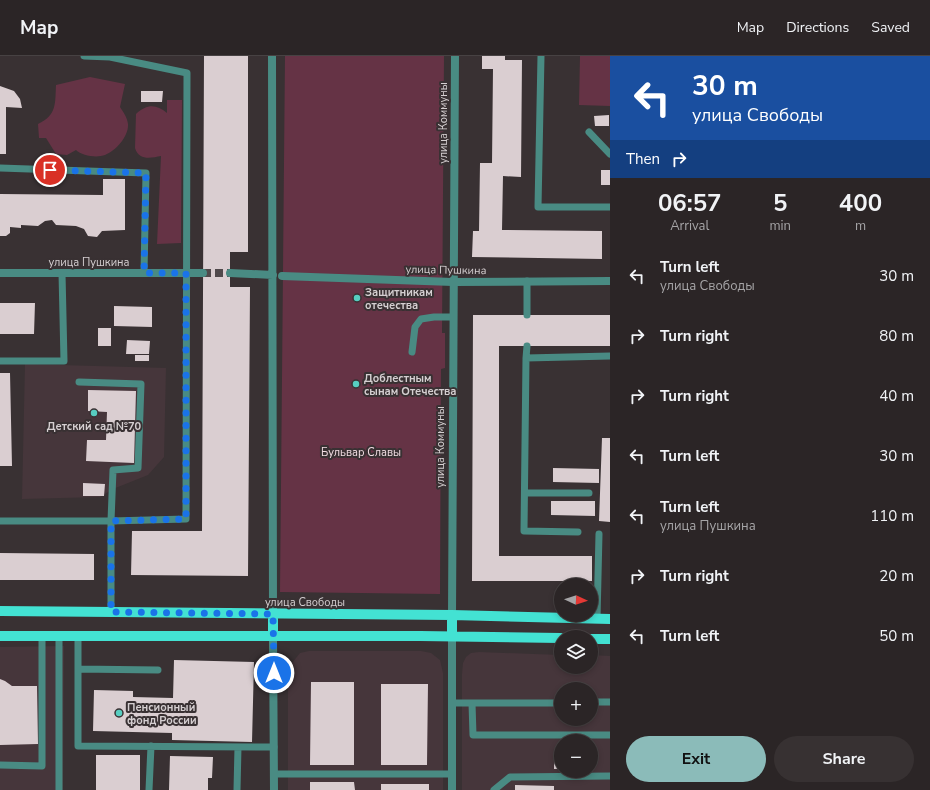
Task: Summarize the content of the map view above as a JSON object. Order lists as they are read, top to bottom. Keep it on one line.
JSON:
{"streets":{"main road":["улица Коммуны","улица Свободы"],"street":["улица Пушкина"]},"crossings":[["улица Коммуны","улица Пушкина"],["улица Коммуны","улица Свободы"]],"parks":["Бульвар Славы"],"places":["Защитникам отечества","Доблестным сынам Отечества","Детский сад №70","Пенсионный фонд России"],"north":"right","page":{"header":"Map","nav":["Map","Directions","Saved"],"turn":["30 m","улица Свободы"],"then":"Then","eta":["06:57","Arrival","5","min","400","m"],"list":[{"name":"Turn left","note":"улица Свободы","value":"30 m"},{"name":"Turn right","value":"80 m"},{"name":"Turn right","value":"40 m"},{"name":"Turn left","value":"30 m"},{"name":"Turn left","note":"улица Пушкина","value":"110 m"},{"name":"Turn right","value":"20 m"},{"name":"Turn left","value":"50 m"}],"map_buttons":["+","−"],"buttons":["Exit","Share"]}}
